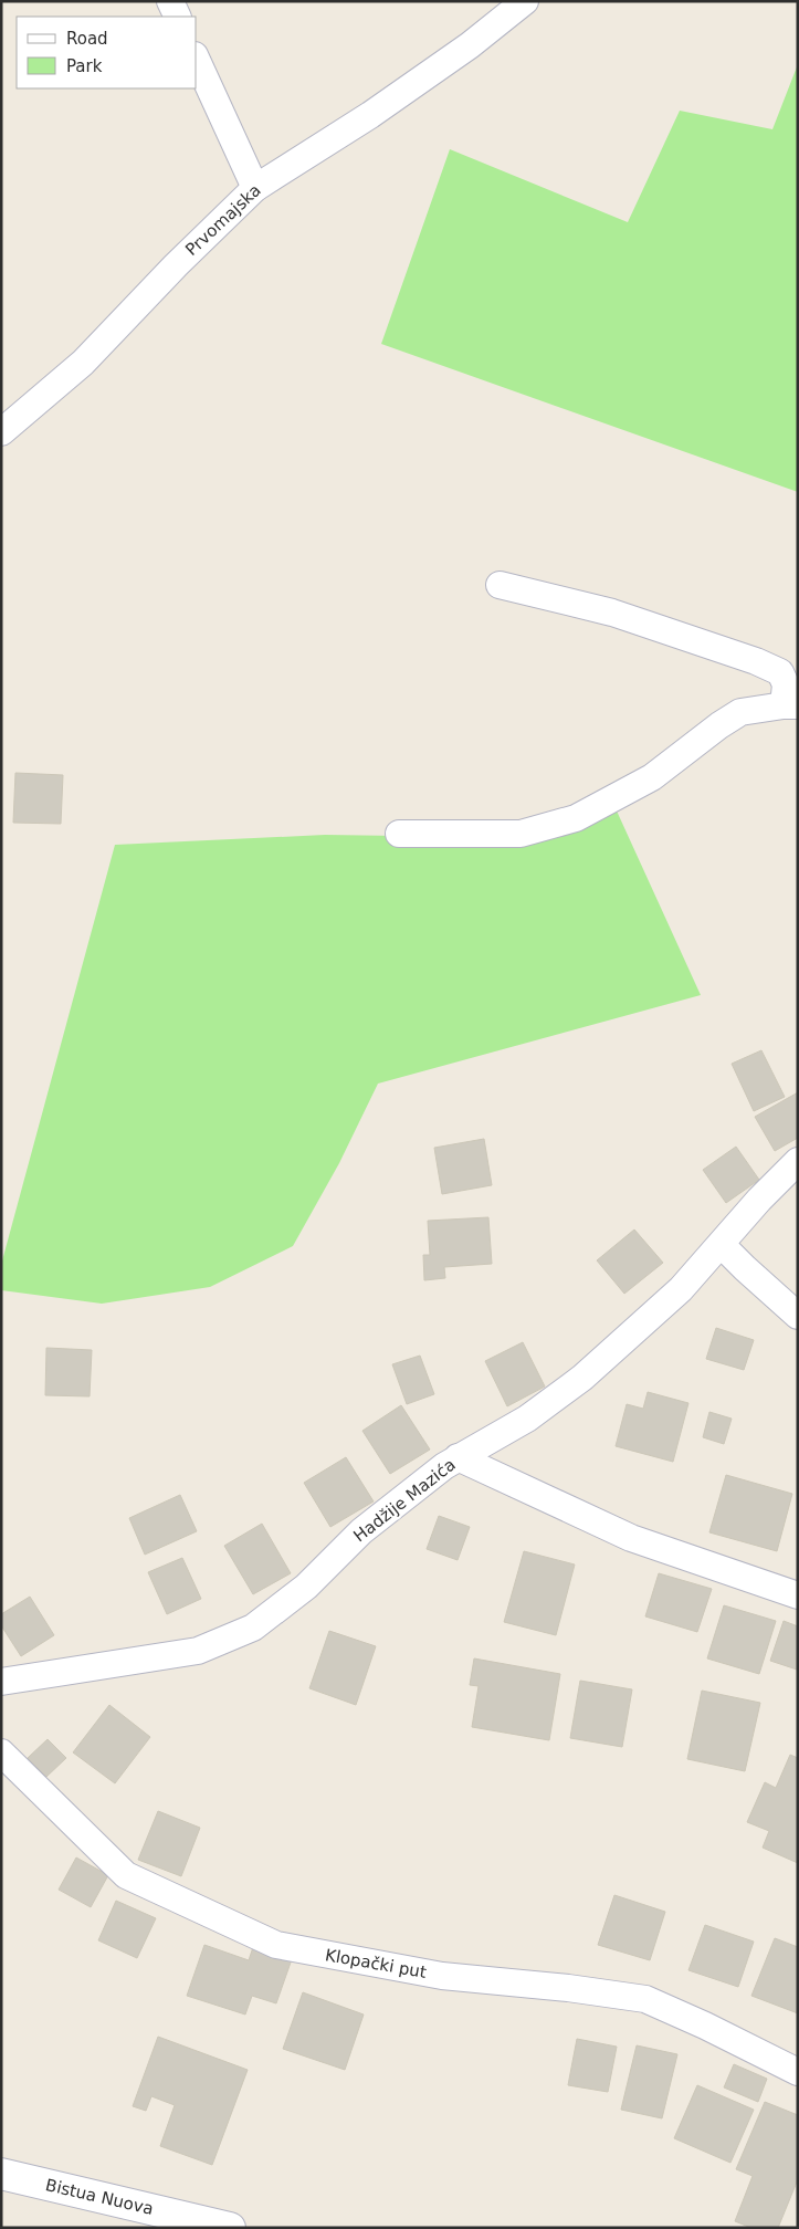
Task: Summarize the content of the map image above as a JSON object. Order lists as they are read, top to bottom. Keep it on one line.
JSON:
{"streets":{"street":["Prvomajska","Hadžije Mazića","Klopački put","Bistua Nuova"]},"legend":["Road","Park"]}
